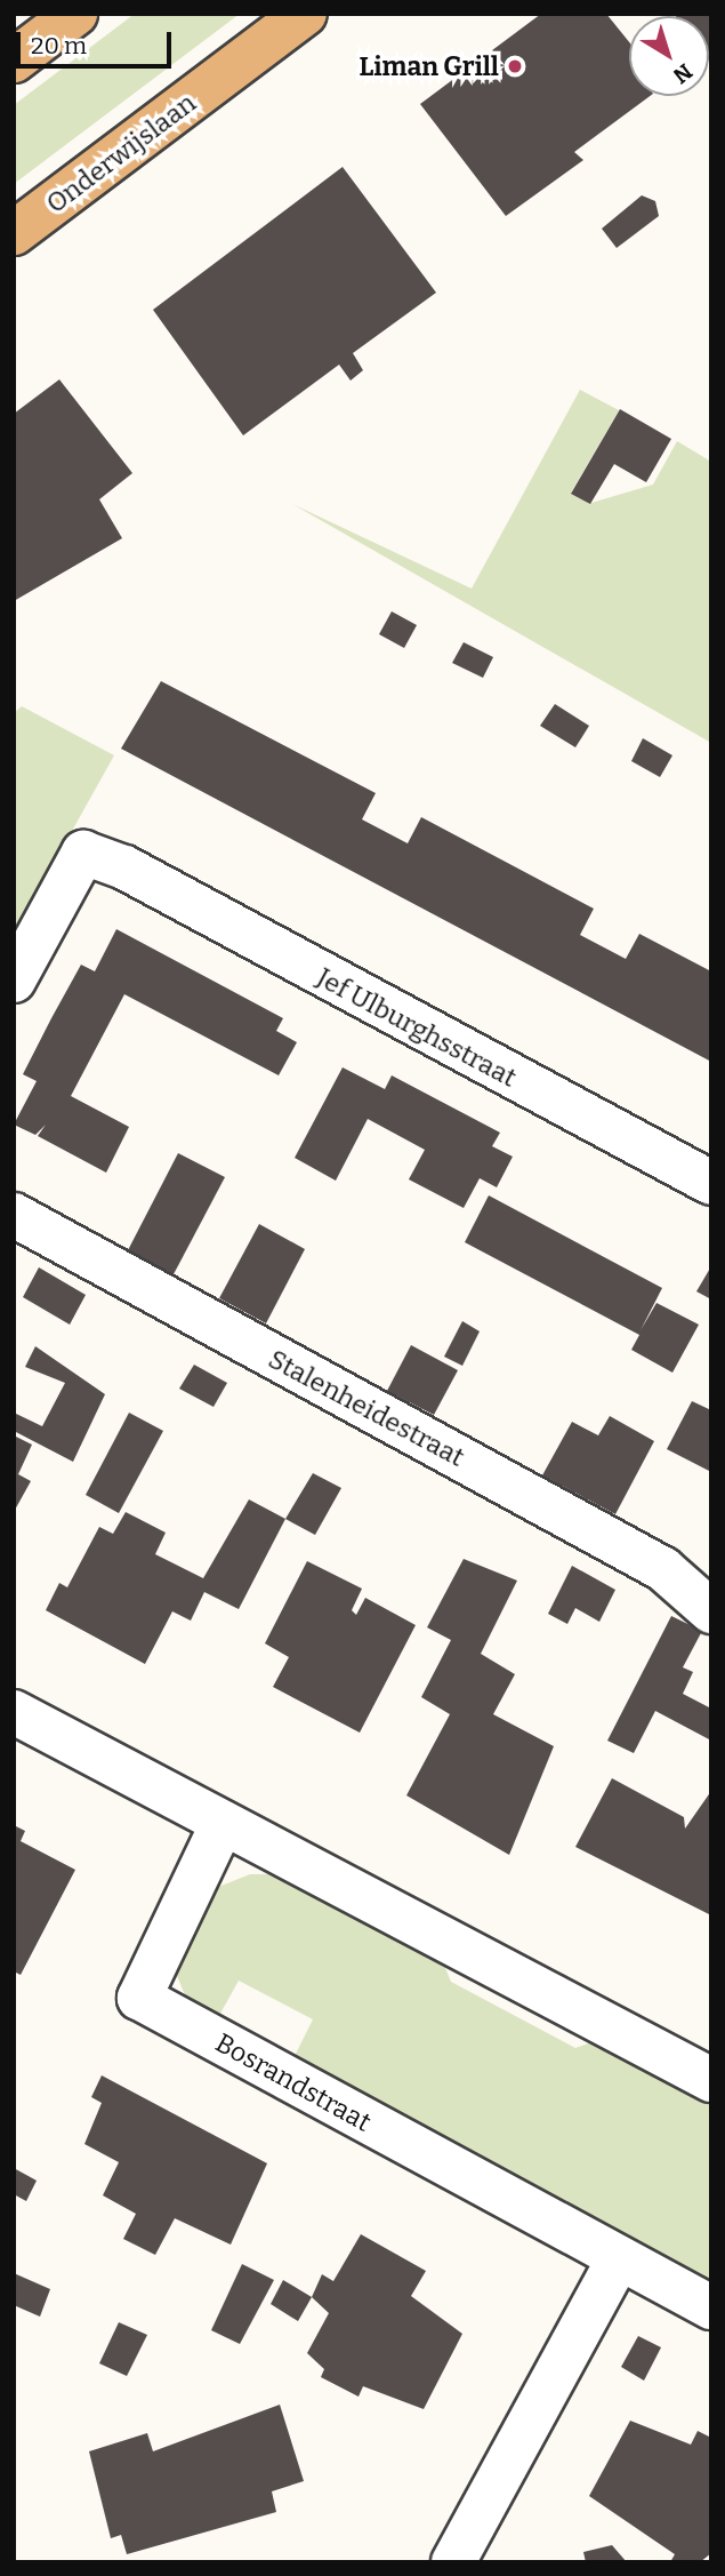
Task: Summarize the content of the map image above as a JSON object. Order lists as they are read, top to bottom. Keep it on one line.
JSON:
{"streets":{"main road":["Onderwijslaan"],"street":["Jef Ulburghsstraat","Stalenheidestraat","Bosrandstraat"]},"places":["Liman Grill"],"scale_bar":"20 m","north":"bottom right"}
